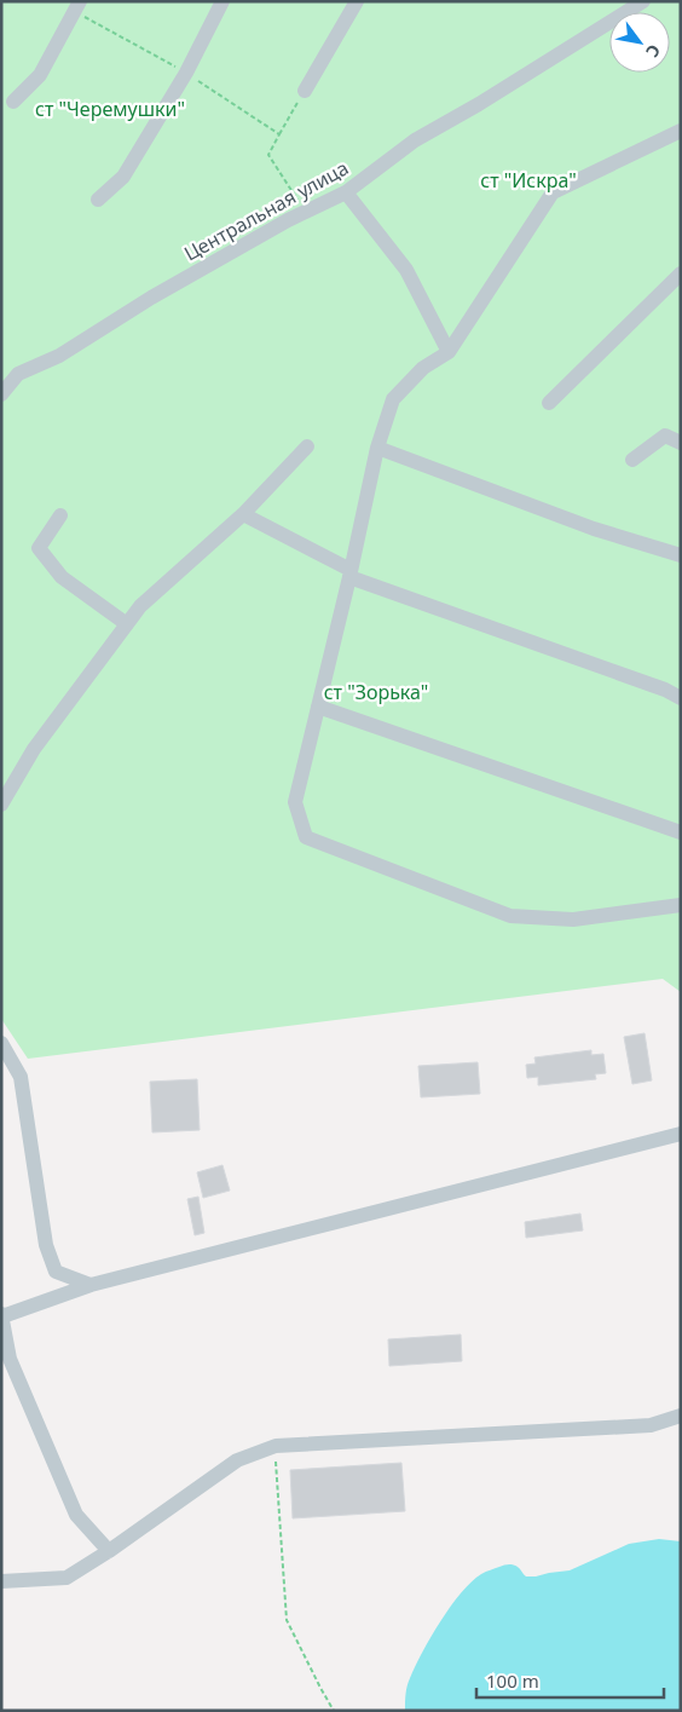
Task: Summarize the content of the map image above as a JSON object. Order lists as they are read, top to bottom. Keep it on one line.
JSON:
{"streets":{"street":["Центральная улица"]},"parks":["ст \"Черемушки\"","ст \"Искра\"","ст \"Зорька\""],"scale_bar":"100 m","north":"bottom right"}
